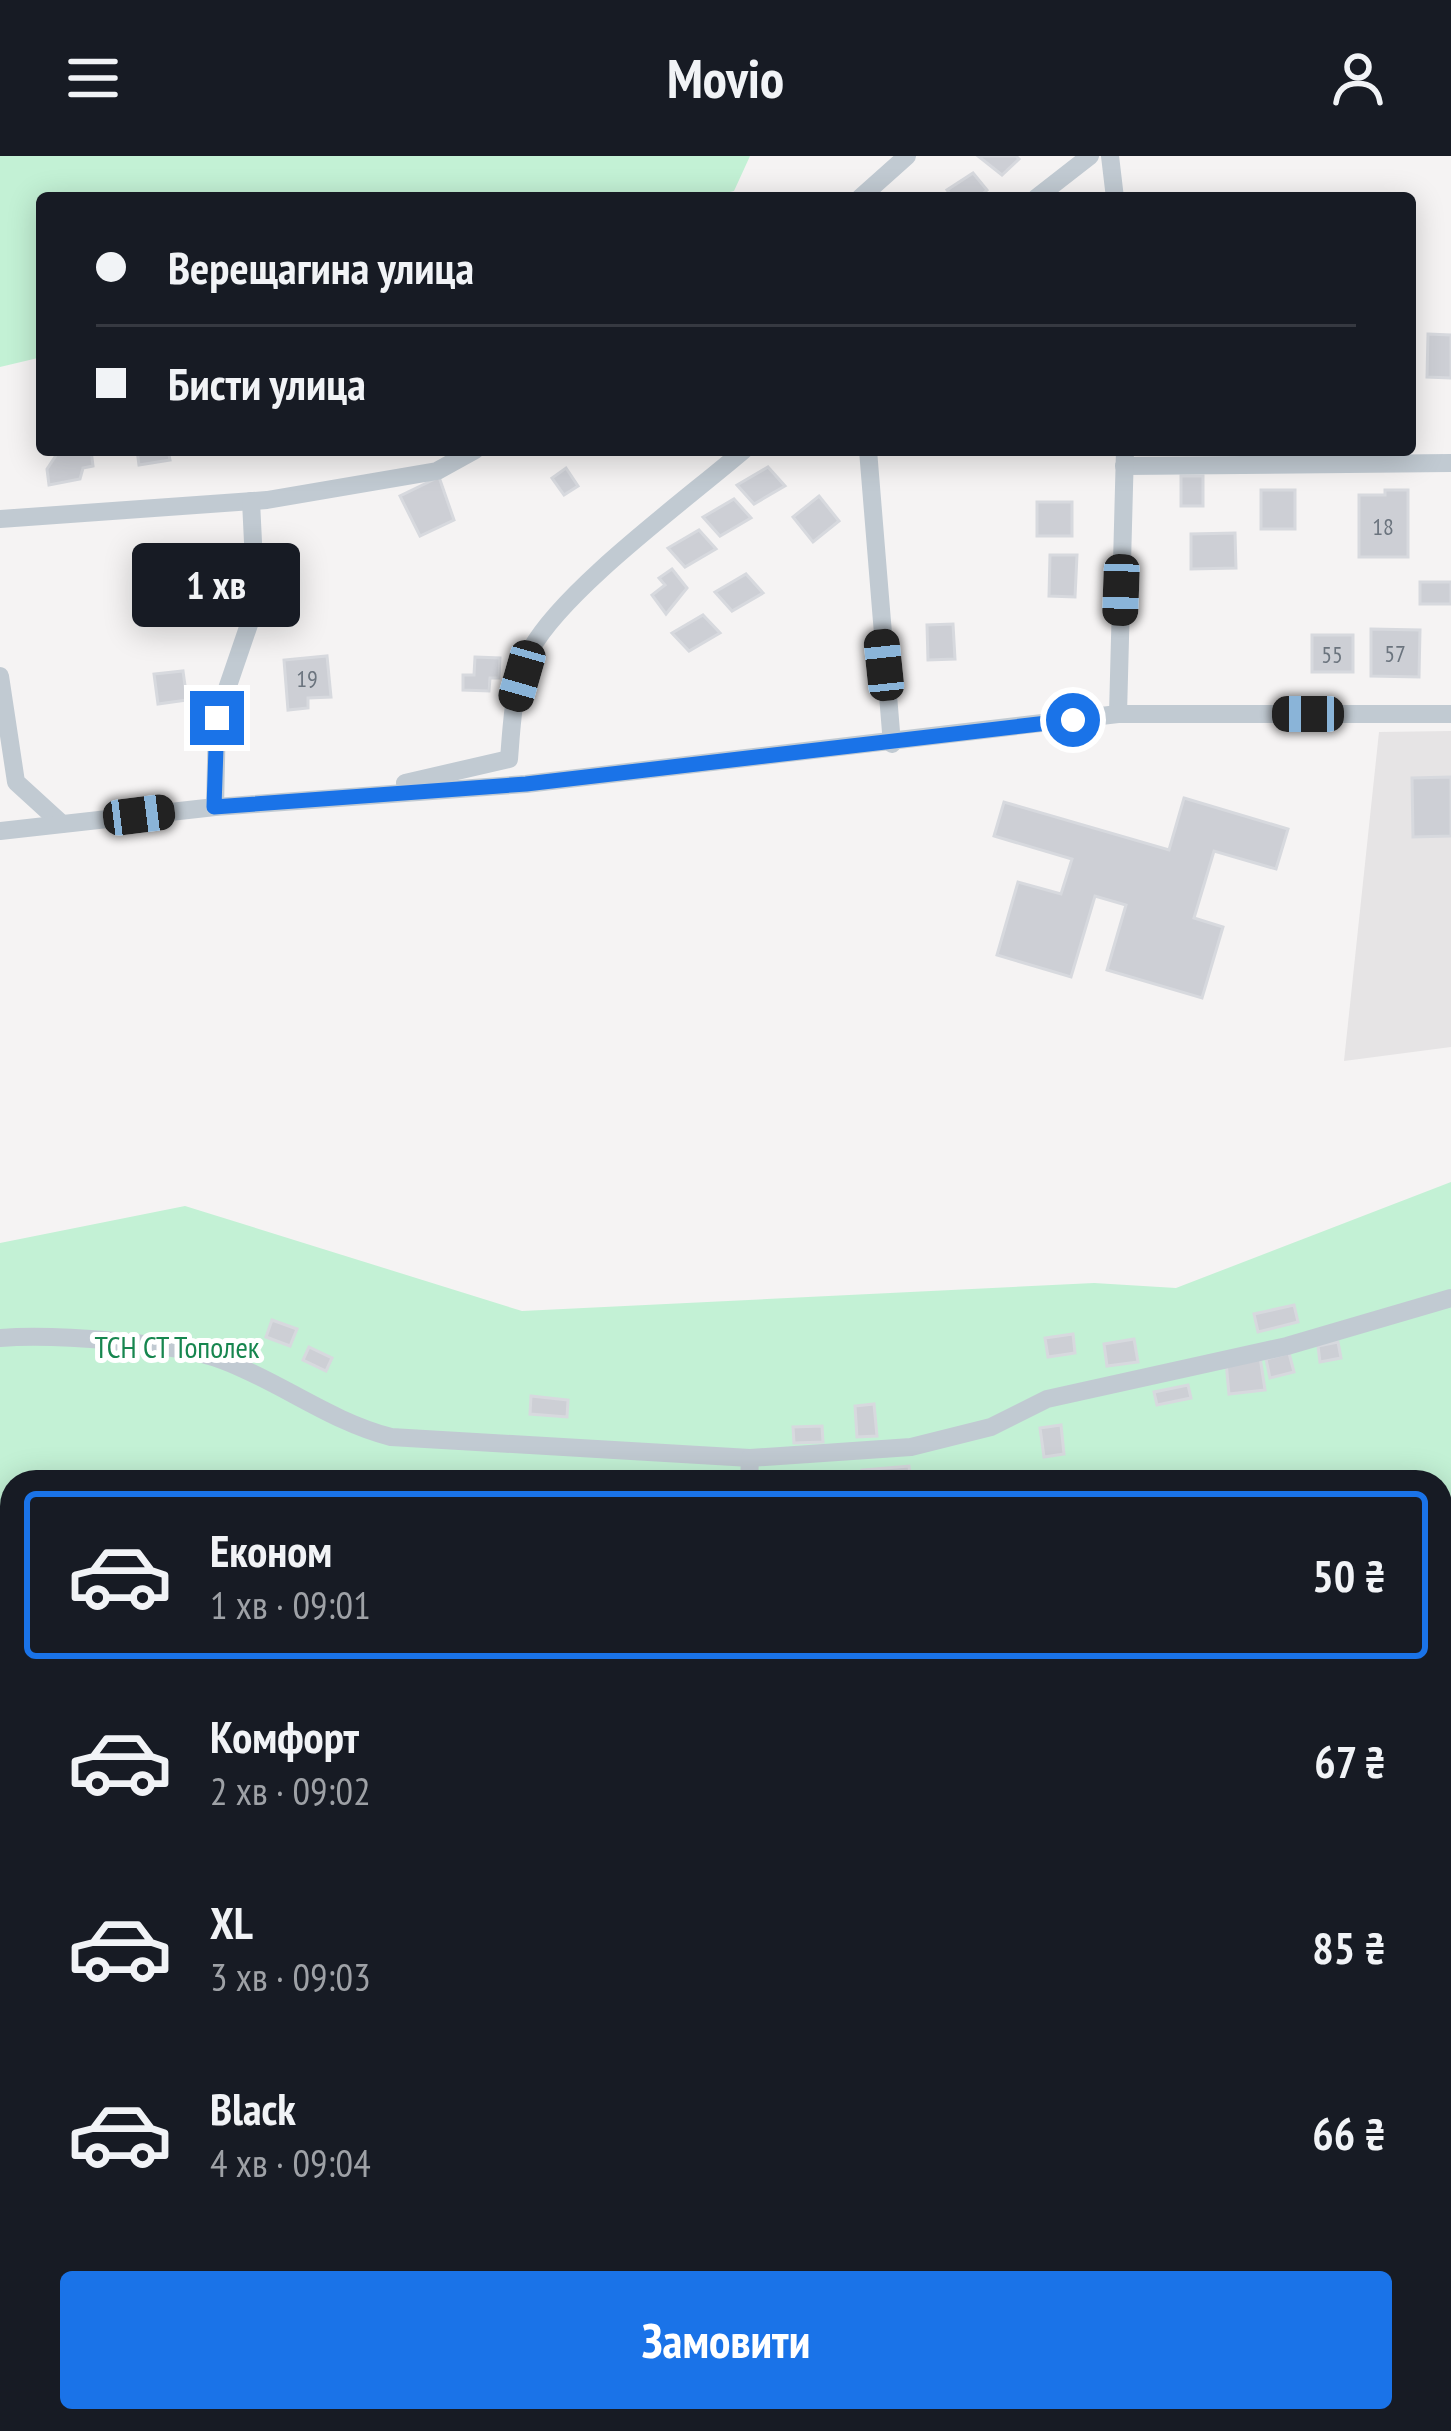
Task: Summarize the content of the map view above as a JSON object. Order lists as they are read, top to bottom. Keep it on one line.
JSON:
{"parks":["ТСН СТ Тополек"],"house_numbers":["18","57","55","19"],"page":{"header":"Movio","banner":["Верещагина улица","Бисти улица"],"bubble":"1 хв","list":[{"name":"Економ","note":"1 хв · 09:01","value":"50 ₴"},{"name":"Комфорт","note":"2 хв · 09:02","value":"67 ₴"},{"name":"XL","note":"3 хв · 09:03","value":"85 ₴"},{"name":"Black","note":"4 хв · 09:04","value":"66 ₴"}],"buttons":"Замовити"}}
